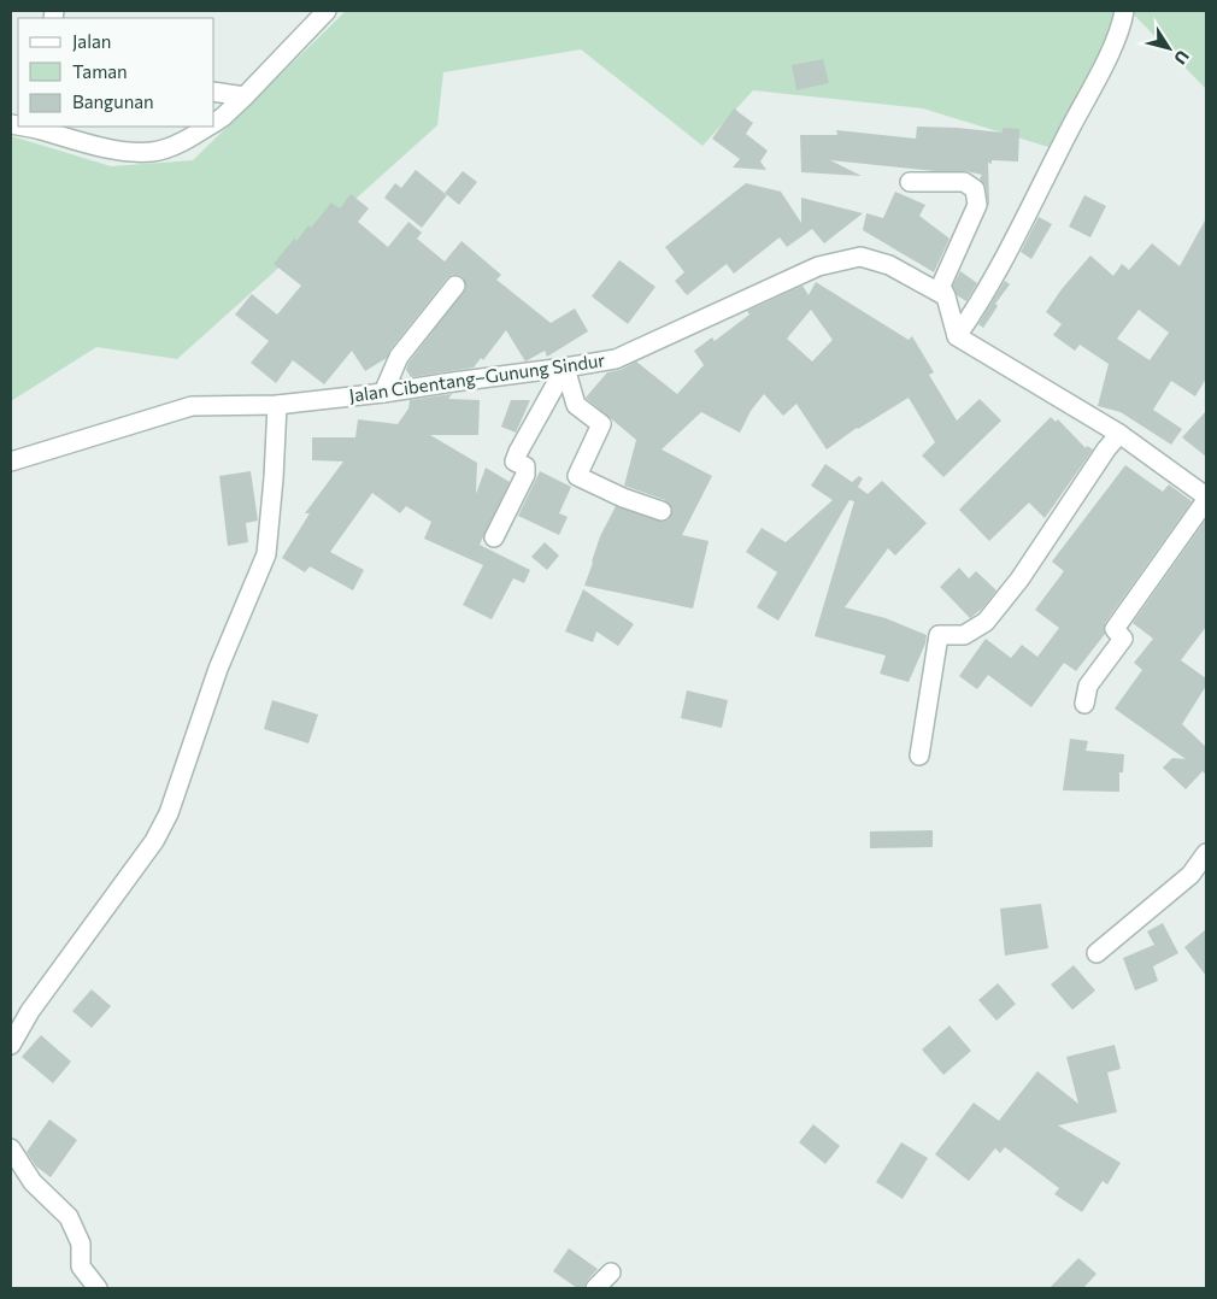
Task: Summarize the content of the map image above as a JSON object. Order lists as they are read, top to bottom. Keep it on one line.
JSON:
{"streets":{"street":["Jalan Cibentang–Gunung Sindur"]},"legend":["Jalan","Taman","Bangunan"],"north":"bottom right"}
